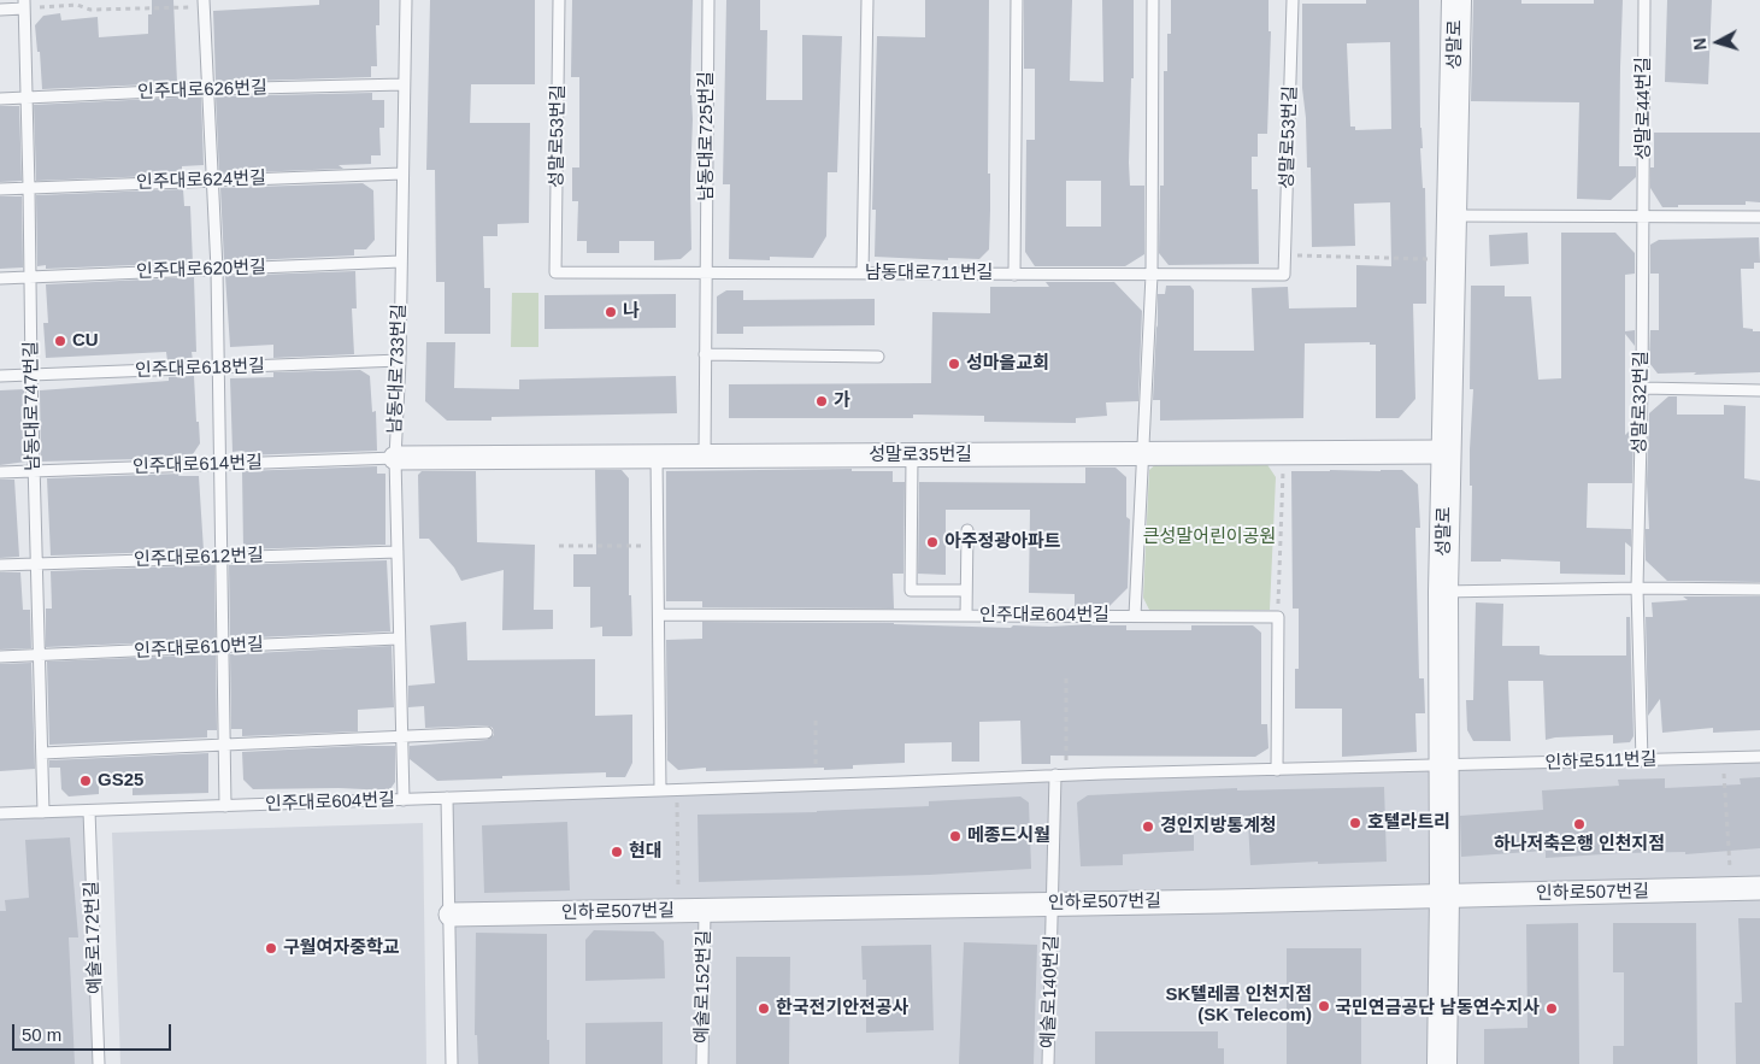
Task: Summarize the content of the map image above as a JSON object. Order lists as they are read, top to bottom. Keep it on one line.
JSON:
{"streets":{"street":["성말로","성말로35번길","인하로507번길"],"lane":["인주대로626번길","성말로44번길","성말로53번길","남동대로725번길","인주대로624번길","인주대로620번길","남동대로711번길","인주대로618번길","남동대로733번길","성말로32번길","남동대로747번길","인주대로614번길","인주대로612번길","인주대로604번길","인주대로610번길","인하로511번길","예술로172번길","예술로152번길","예술로140번길"]},"crossings":[["성말로","성말로35번길"],["성말로","인주대로604번길"],["성말로","인하로511번길"],["성말로","인하로507번길"],["인주대로626번길","남동대로733번길"],["인주대로626번길","남동대로747번길"],["성말로44번길","성말로32번길"],["성말로53번길","남동대로725번길"],["성말로53번길","남동대로711번길"],["남동대로725번길","남동대로711번길"],["남동대로725번길","성말로35번길"],["인주대로624번길","남동대로733번길"],["인주대로624번길","남동대로747번길"],["인주대로620번길","남동대로733번길"],["인주대로620번길","남동대로747번길"],["인주대로618번길","남동대로733번길"],["인주대로618번길","남동대로747번길"],["남동대로733번길","성말로35번길"],["남동대로733번길","인주대로614번길"],["남동대로733번길","인주대로612번길"],["남동대로733번길","인주대로604번길"],["남동대로733번길","인주대로610번길"],["성말로32번길","인하로511번길"],["남동대로747번길","인주대로614번길"],["남동대로747번길","인주대로612번길"],["남동대로747번길","인주대로604번길"],["남동대로747번길","인주대로610번길"],["성말로35번길","인주대로614번길"],["인주대로604번길","인하로511번길"],["인주대로604번길","예술로172번길"],["인주대로604번길","예술로140번길"],["인하로507번길","예술로152번길"],["인하로507번길","예술로140번길"]],"parks":["큰성말어린이공원"],"places":["나","CU","성마을교회","가","아주정광아파트","GS25","호텔라트리","하나저축은행 인천지점","경인지방통계청","메종드시월","현대","구월여자중학교","SK텔레콤 인천지점 (SK Telecom)","한국전기안전공사","국민연금공단 남동연수지사"],"scale_bar":"50 m","north":"left"}
